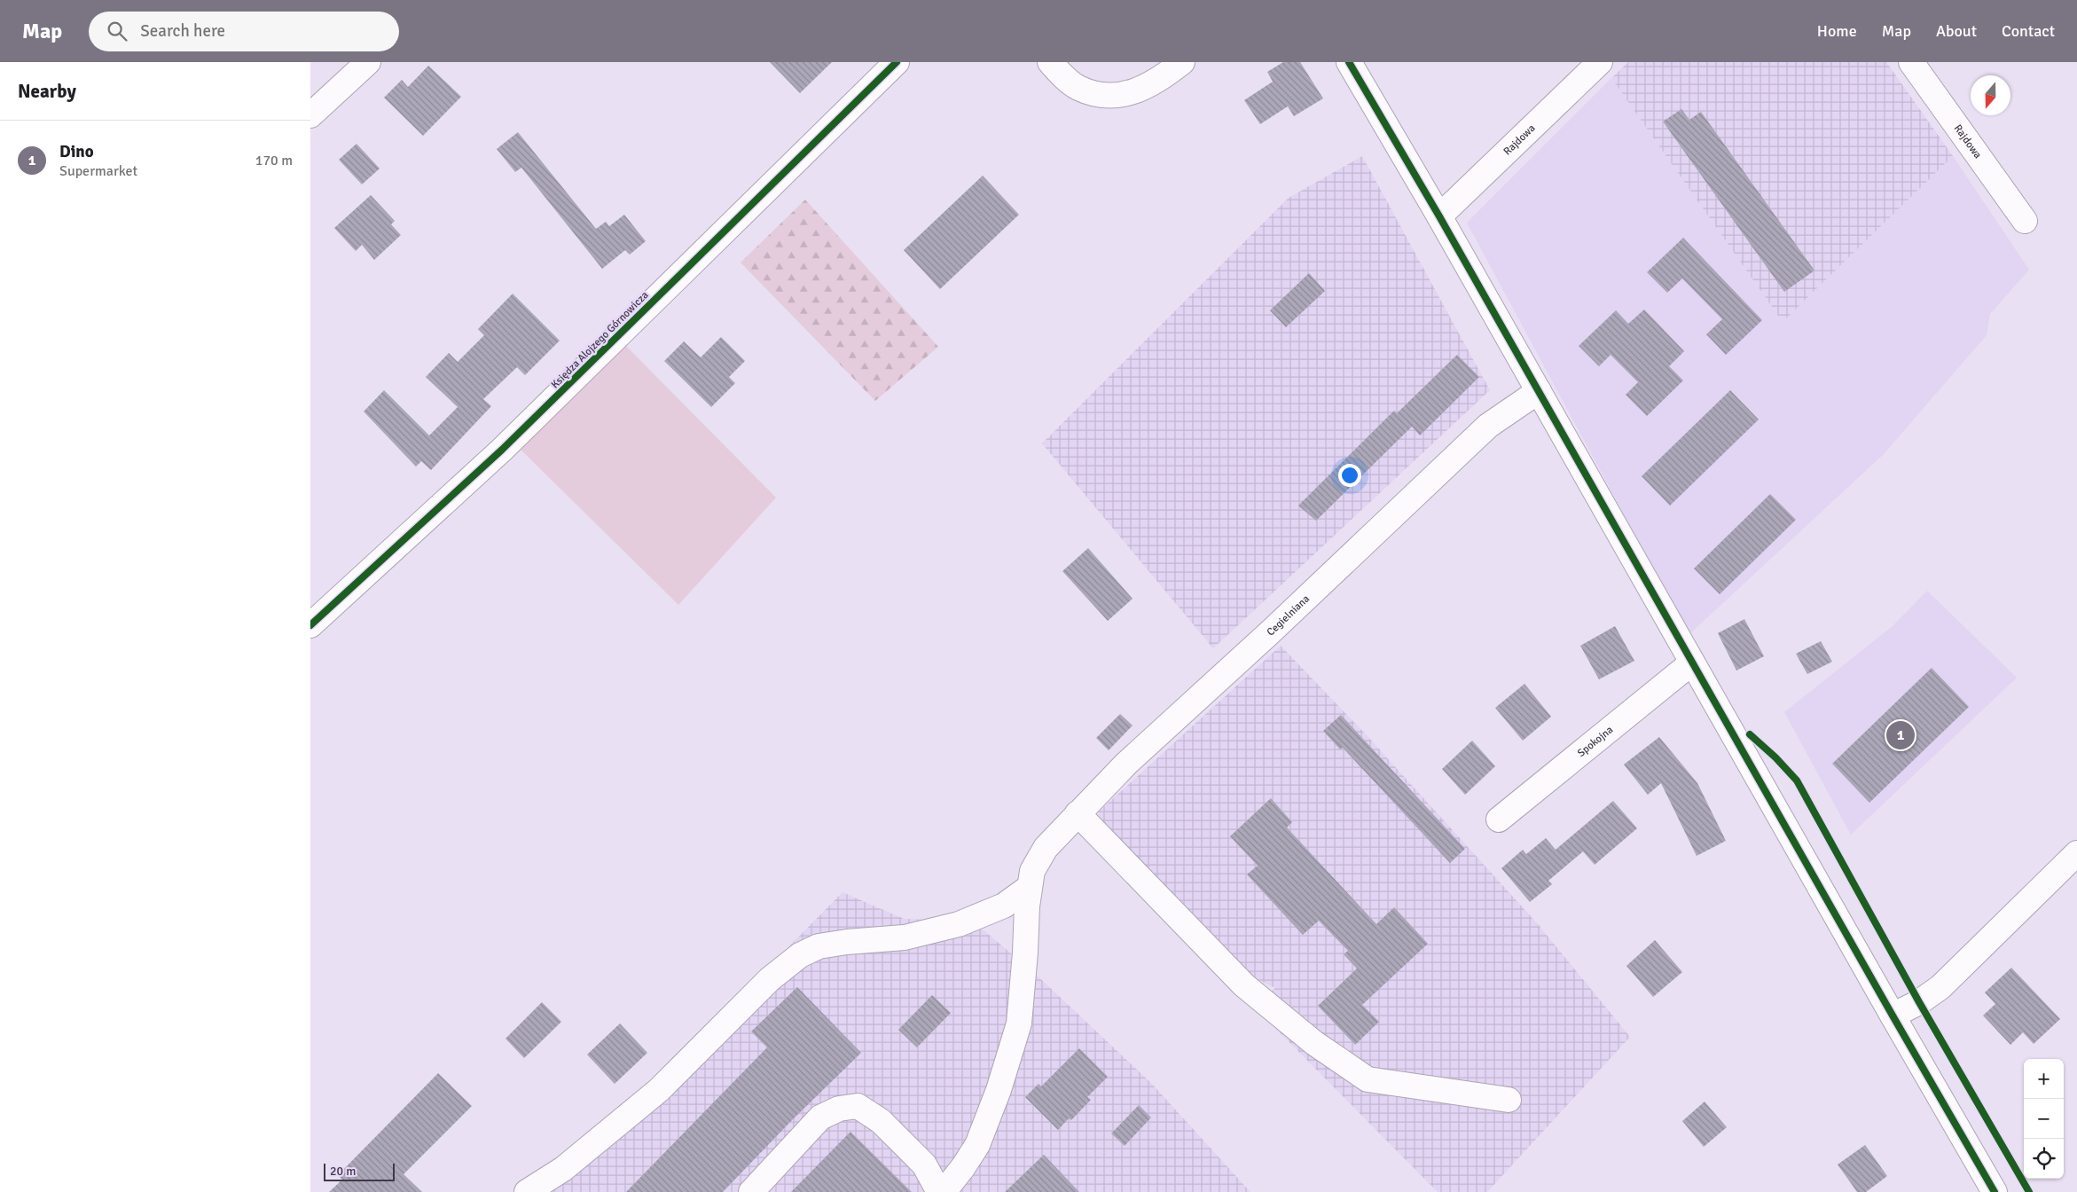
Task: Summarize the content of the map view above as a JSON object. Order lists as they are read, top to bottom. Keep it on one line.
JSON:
{"streets":{"street":["Rajdowa","Księdza Alojzego Górnowicza","Cegielniana","Spokojna"]},"scale_bar":"20 m","north":"bottom","page":{"header":"Map","search":"Search here","nav":["Home","Map","About","Contact"],"heading":"Nearby","list":[{"mark":"1","name":"Dino","note":"Supermarket","value":"170 m"}],"pins":"1","map_buttons":["+","−"],"scale":"20 m"}}
